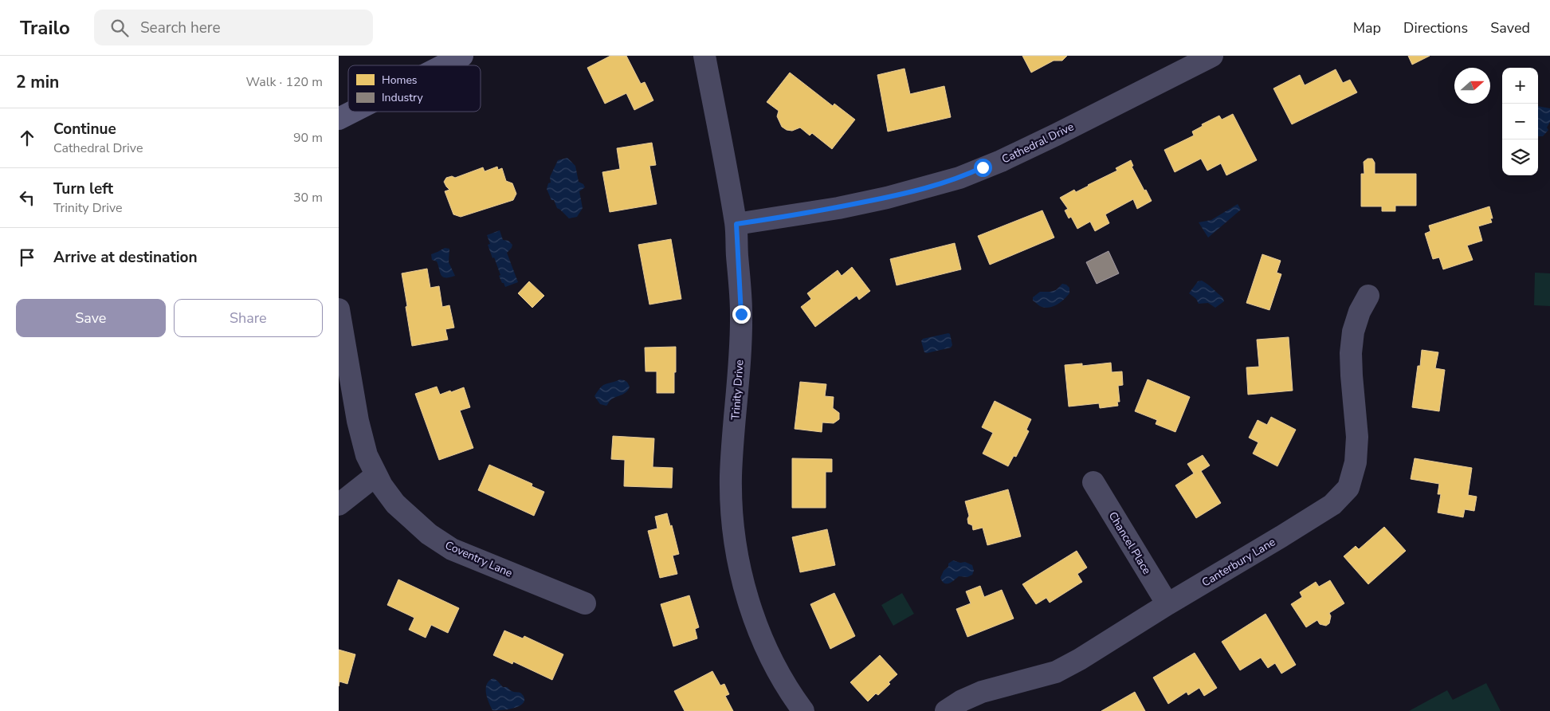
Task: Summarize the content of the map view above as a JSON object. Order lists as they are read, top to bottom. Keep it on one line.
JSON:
{"streets":{"street":["Cathedral Drive","Trinity Drive","Chancel Place","Coventry Lane","Canterbury Lane"]},"crossings":[["Cathedral Drive","Trinity Drive"],["Chancel Place","Canterbury Lane"]],"legend":["Homes","Industry"],"north":"right","page":{"header":"Trailo","search":"Search here","nav":["Map","Directions","Saved"],"heading":["2 min","Walk · 120 m"],"map_buttons":["+","−"],"list":[["Continue","Cathedral Drive","90 m"],["Turn left","Trinity Drive","30 m"],"Arrive at destination"],"buttons":["Save","Share"]}}
